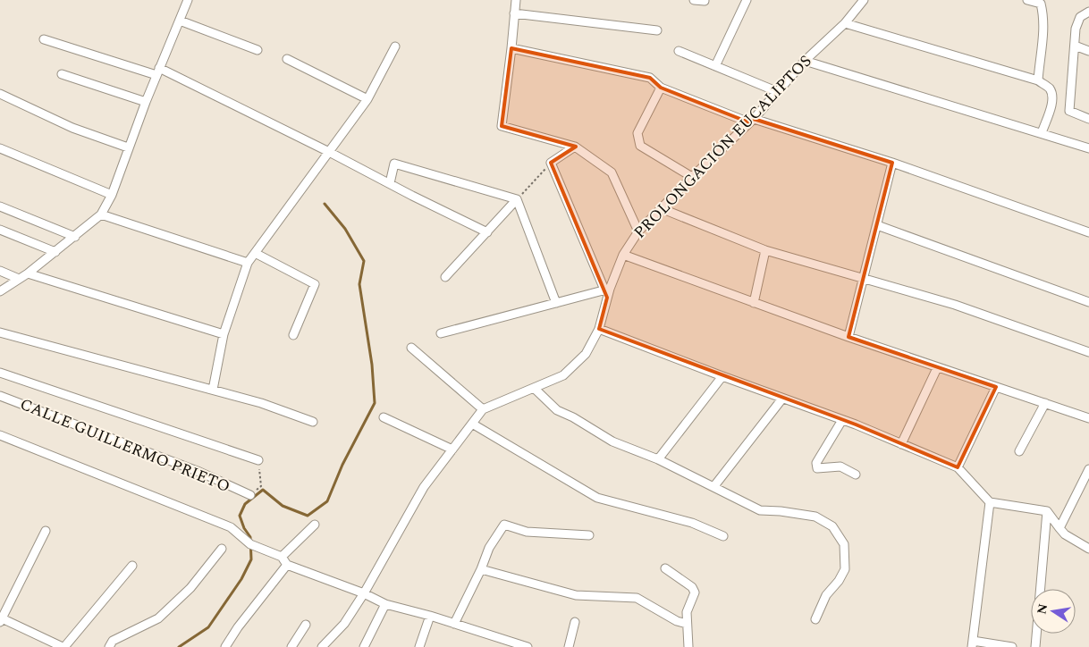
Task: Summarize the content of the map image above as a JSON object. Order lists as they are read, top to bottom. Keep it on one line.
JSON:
{"streets":{"street":["PROLONGACIÓN EUCALIPTOS","CALLE GUILLERMO PRIETO"]},"north":"left"}
